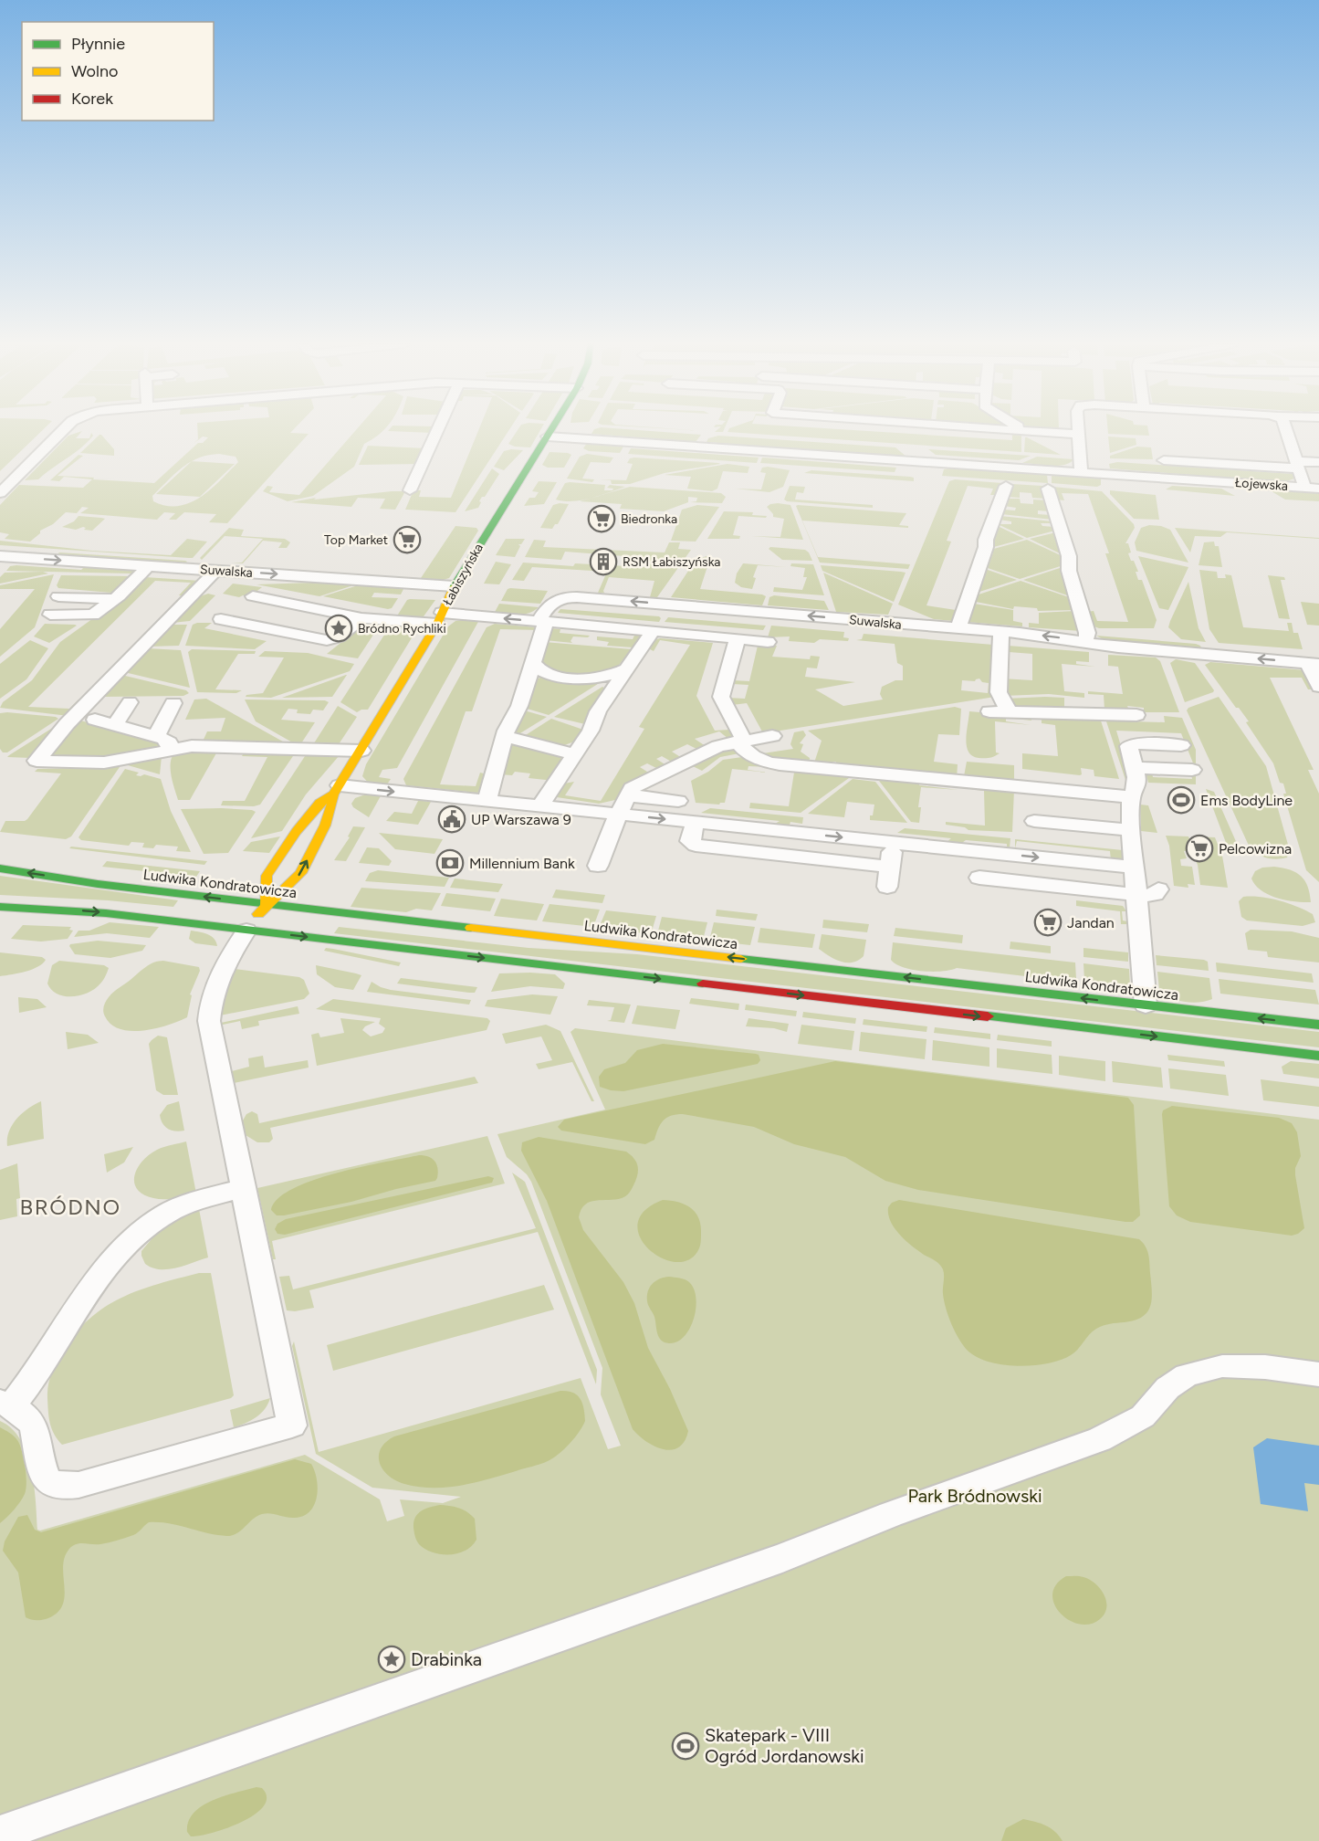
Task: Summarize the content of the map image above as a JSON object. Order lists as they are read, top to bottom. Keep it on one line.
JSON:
{"streets":{"main road":["Łabiszyńska","Ludwika Kondratowicza"],"street":["Łojewska","Suwalska"]},"crossings":[["Łojewska","Łabiszyńska"],["Suwalska","Łabiszyńska"],["Łabiszyńska","Ludwika Kondratowicza"]],"districts":["BRÓDNO"],"parks":["Park Bródnowski"],"places":{"supermarket":["Biedronka","Top Market","Pelcowizna","Jandan"],"building":["RSM Łabiszyńska"],"place":["Bródno Rychliki","Drabinka"],"sports":["Ems BodyLine","Skatepark - VIII Ogród Jordanowski"],"public building":["UP Warszawa 9"],"bank":["Millennium Bank"]},"legend":["Płynnie","Wolno","Korek"]}
